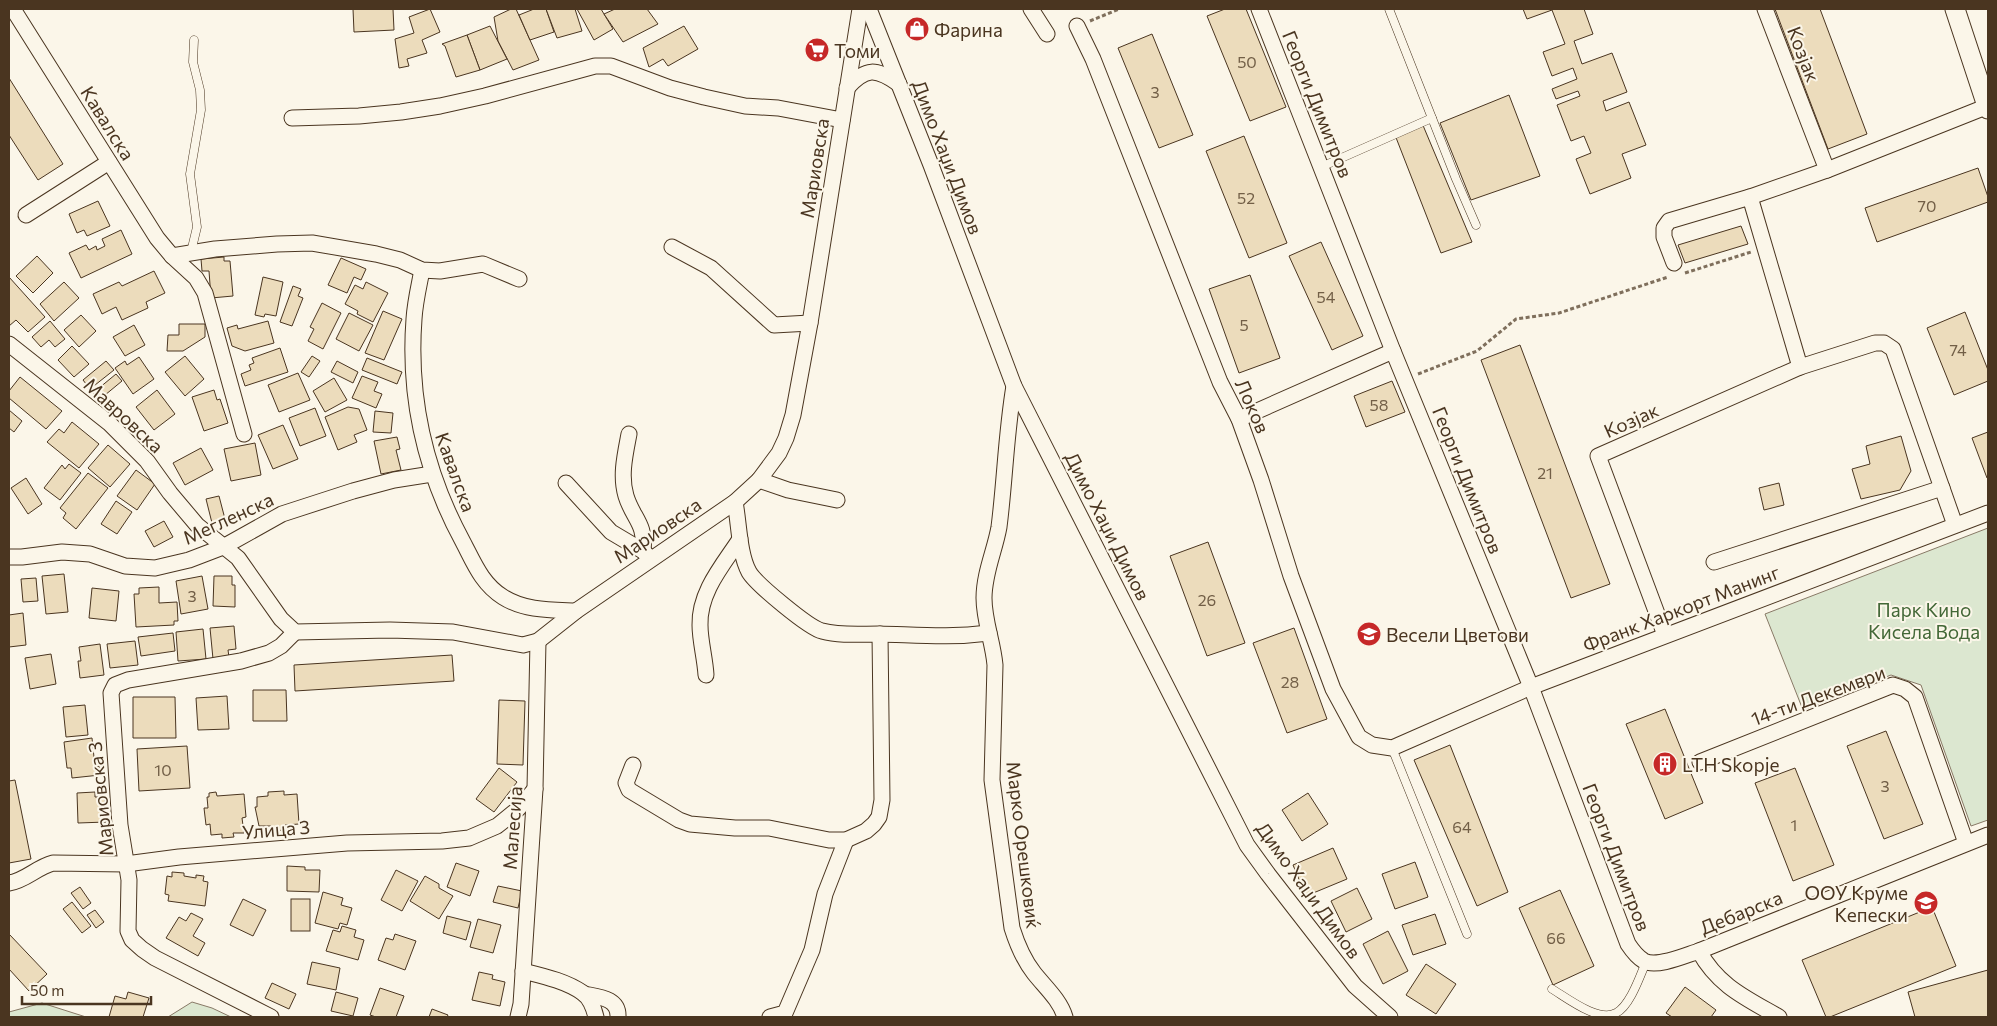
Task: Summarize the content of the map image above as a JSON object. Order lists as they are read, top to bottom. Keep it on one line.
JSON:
{"streets":{"street":["Козјак","Георги Димитров","Кавалска","Димо Хаџи Димов","Мариовска","Локов","Мавровска","Мегленска","Франк Харкорт Манинг","14-ти Декември","Мариовска 3","Малесија","Улица 3","Марко Орешковиќ","Дебарска"]},"crossings":[["Козјак","Франк Харкорт Манинг"],["Георги Димитров","Франк Харкорт Манинг"],["Георги Димитров","Дебарска"],["Кавалска","Мариовска"],["Кавалска","Мегленска"],["Димо Хаџи Димов","Марко Орешковиќ"],["Мариовска","Малесија"],["Локов","Франк Харкорт Манинг"],["Мавровска","Мегленска"],["14-ти Декември","Дебарска"],["Мариовска 3","Улица 3"],["Малесија","Улица 3"]],"parks":["Парк Кино Кисела Вода"],"places":{"shop":["Фарина"],"supermarket":["Томи"],"school or university":["Весели Цветови","ООУ Круме Кепески"],"building":["LTH Skopje"]},"house_numbers":["50","3","52","70","54","5","74","58","21","3","26","28","10","3","1","64","66"],"scale_bar":"50 m"}
